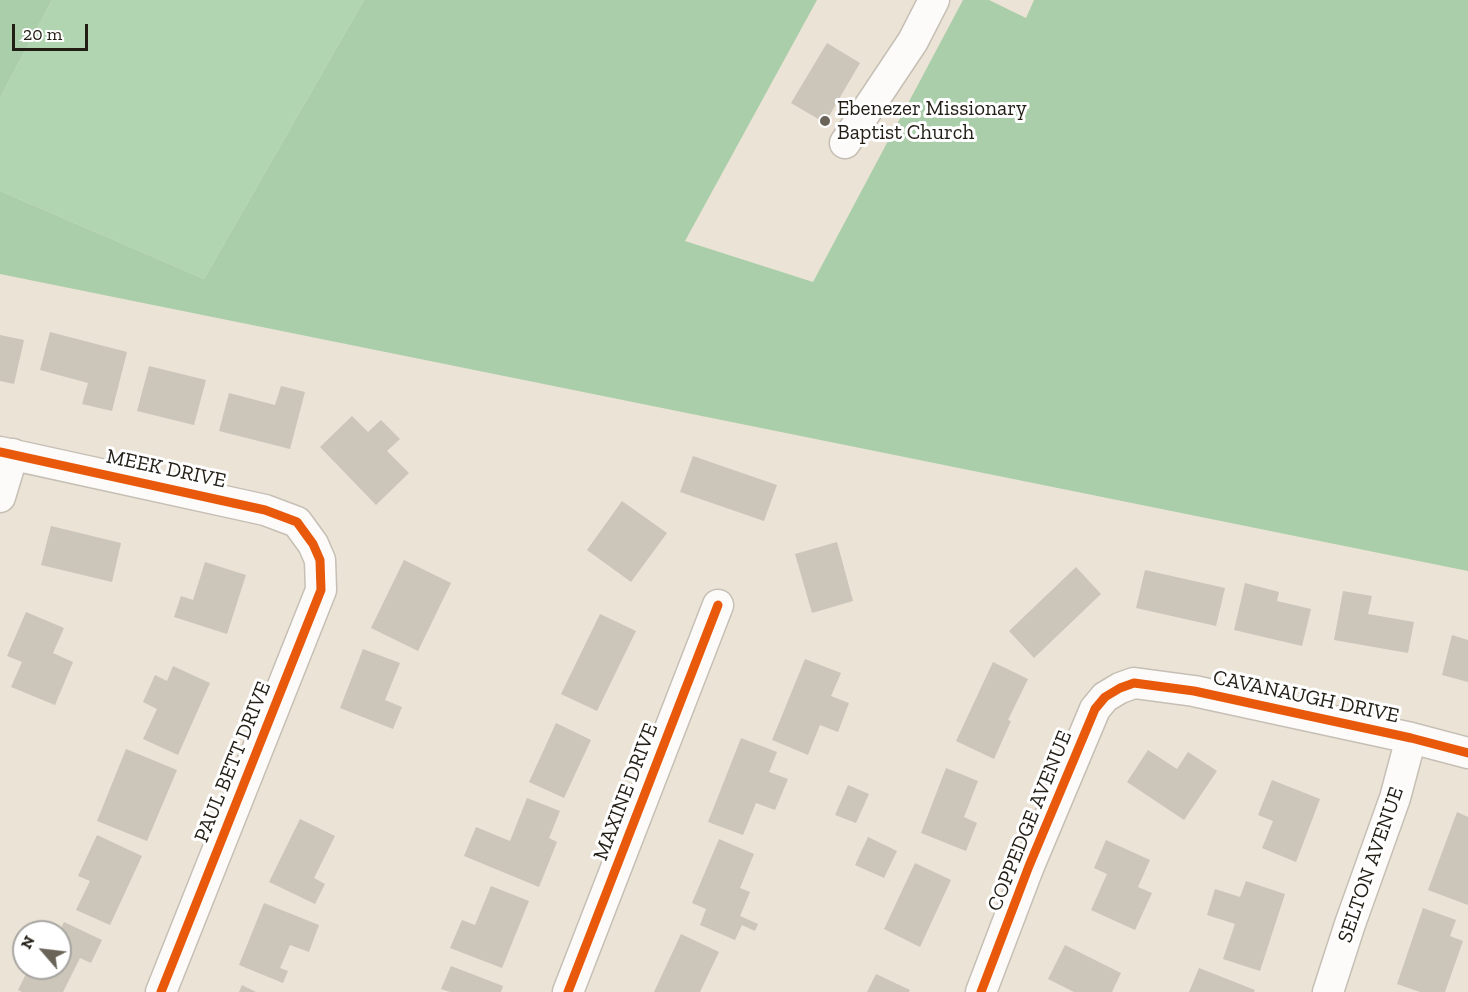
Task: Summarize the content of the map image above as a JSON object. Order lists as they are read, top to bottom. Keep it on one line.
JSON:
{"streets":{"street":["MEEK DRIVE","CAVANAUGH DRIVE","PAUL BETT DRIVE","MAXINE DRIVE","COPPEDGE AVENUE","SELTON AVENUE"]},"crossings":[["MEEK DRIVE","PAUL BETT DRIVE"],["CAVANAUGH DRIVE","COPPEDGE AVENUE"],["CAVANAUGH DRIVE","SELTON AVENUE"]],"places":["Ebenezer Missionary Baptist Church"],"scale_bar":"20 m","north":"top left"}
